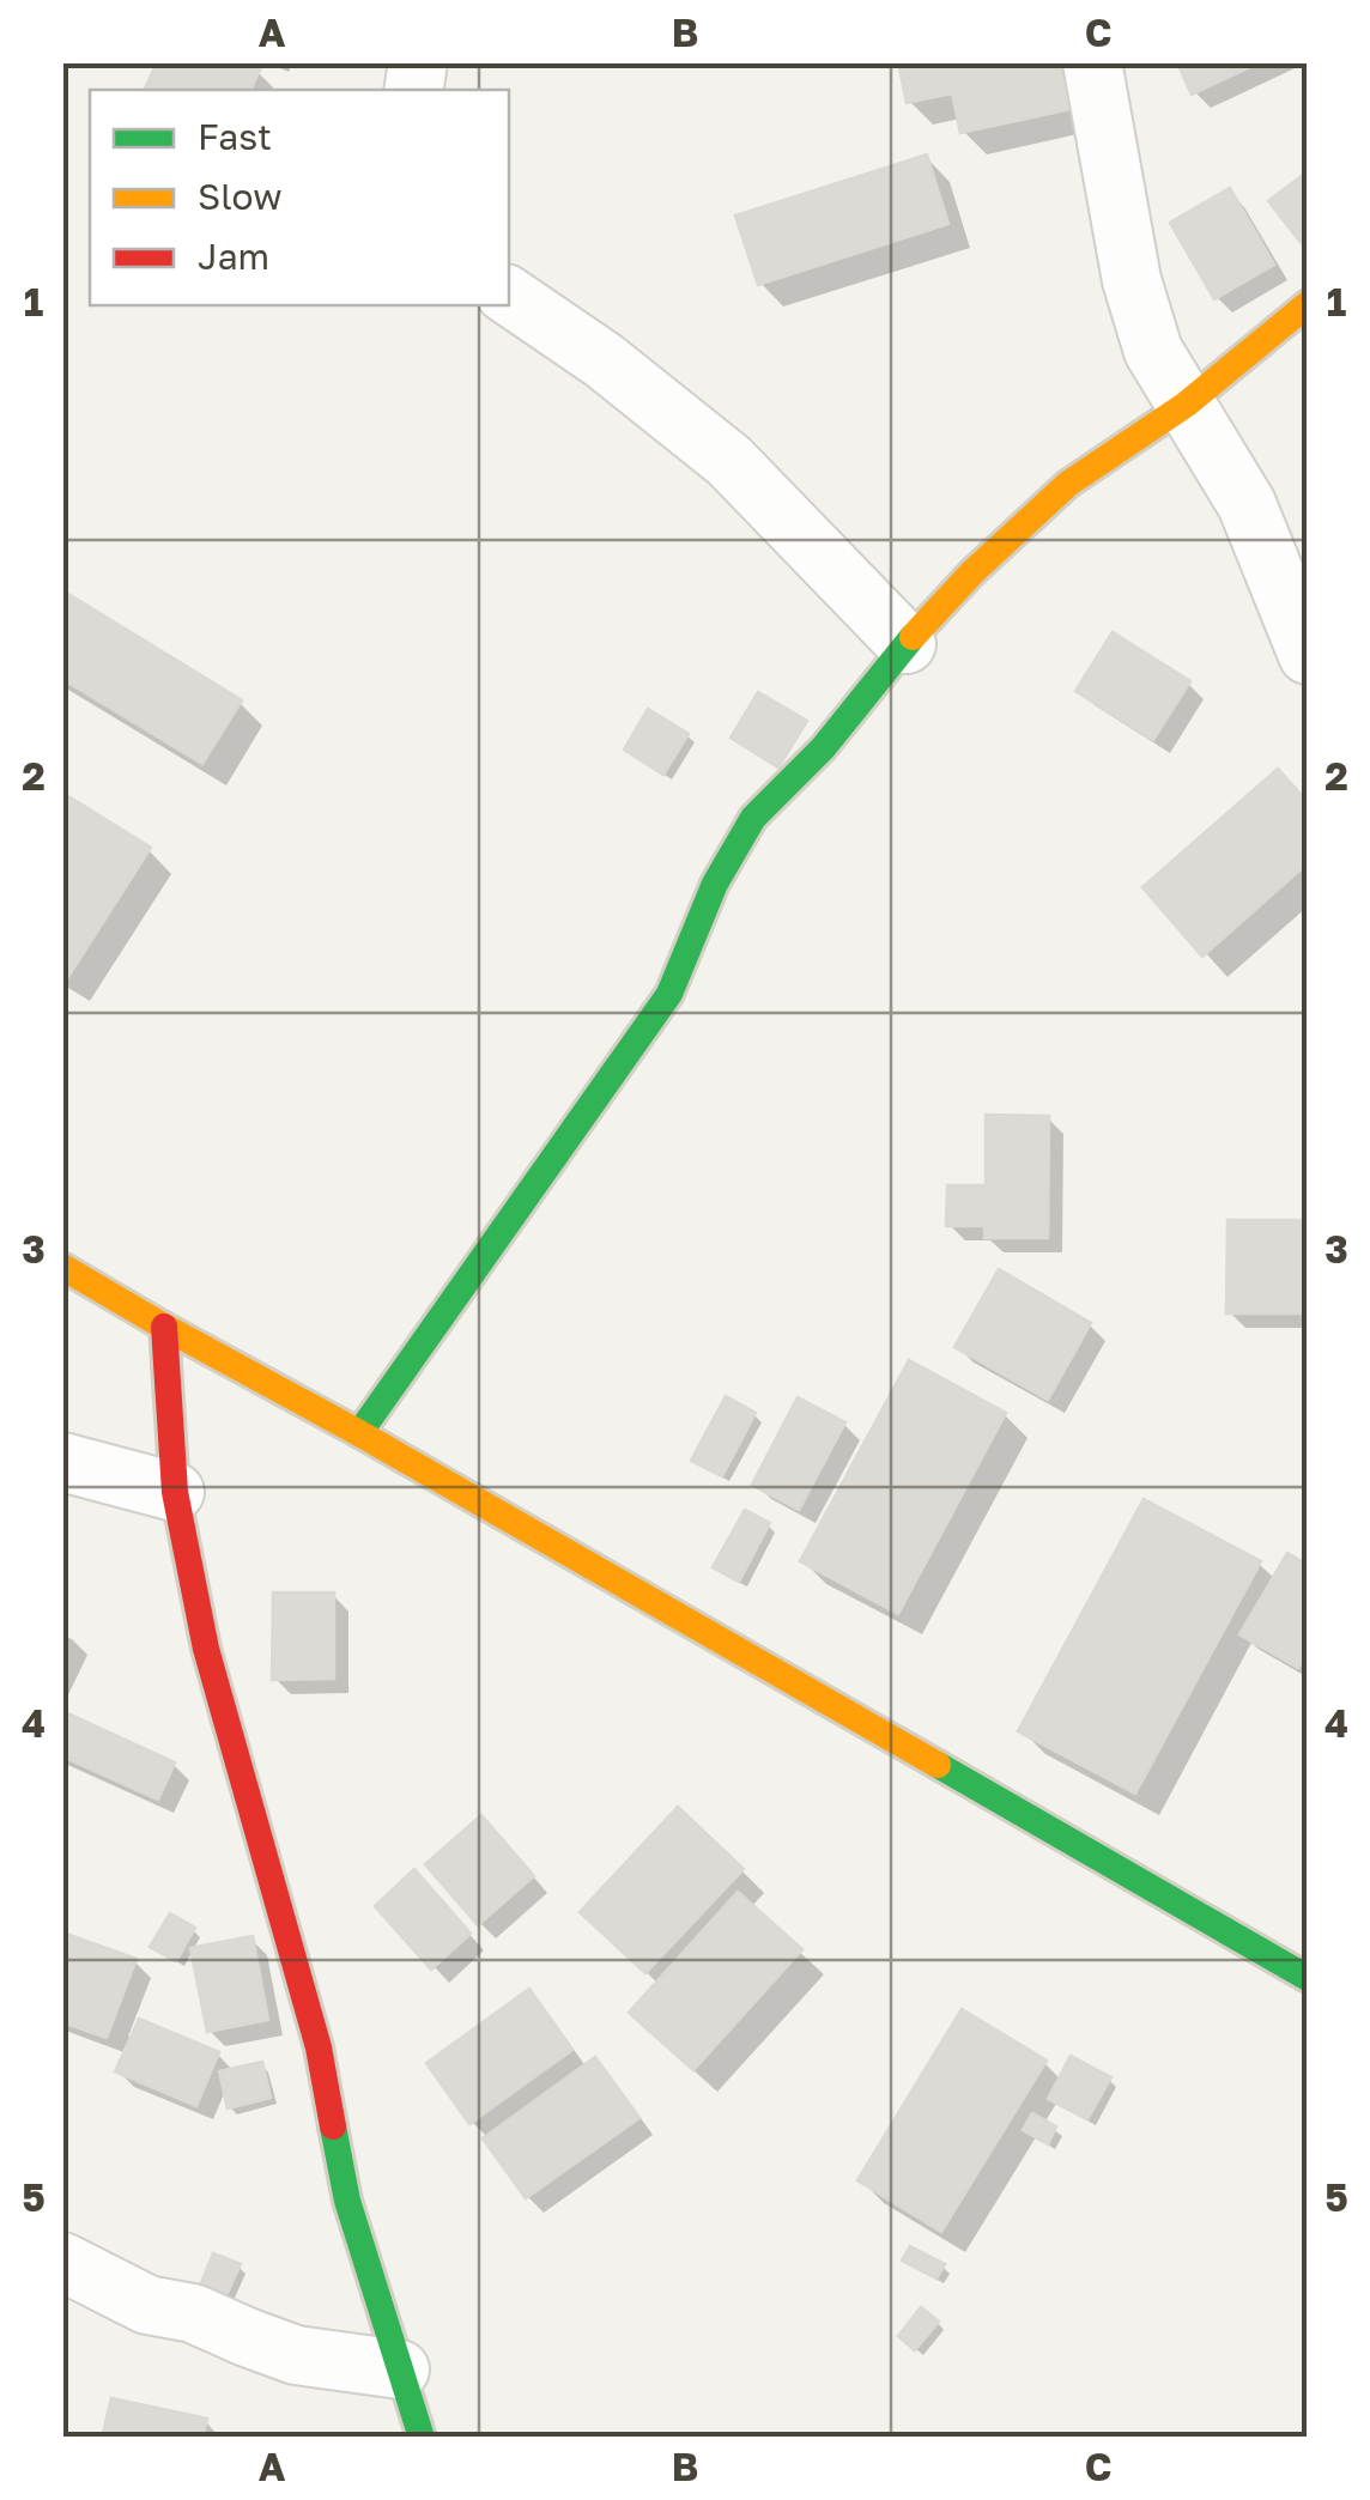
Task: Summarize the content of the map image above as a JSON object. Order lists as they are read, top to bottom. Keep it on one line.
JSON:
{"legend":["Fast","Slow","Jam"],"grid":{"columns":["A","B","C"],"rows":["1","2","3","4","5"]}}
